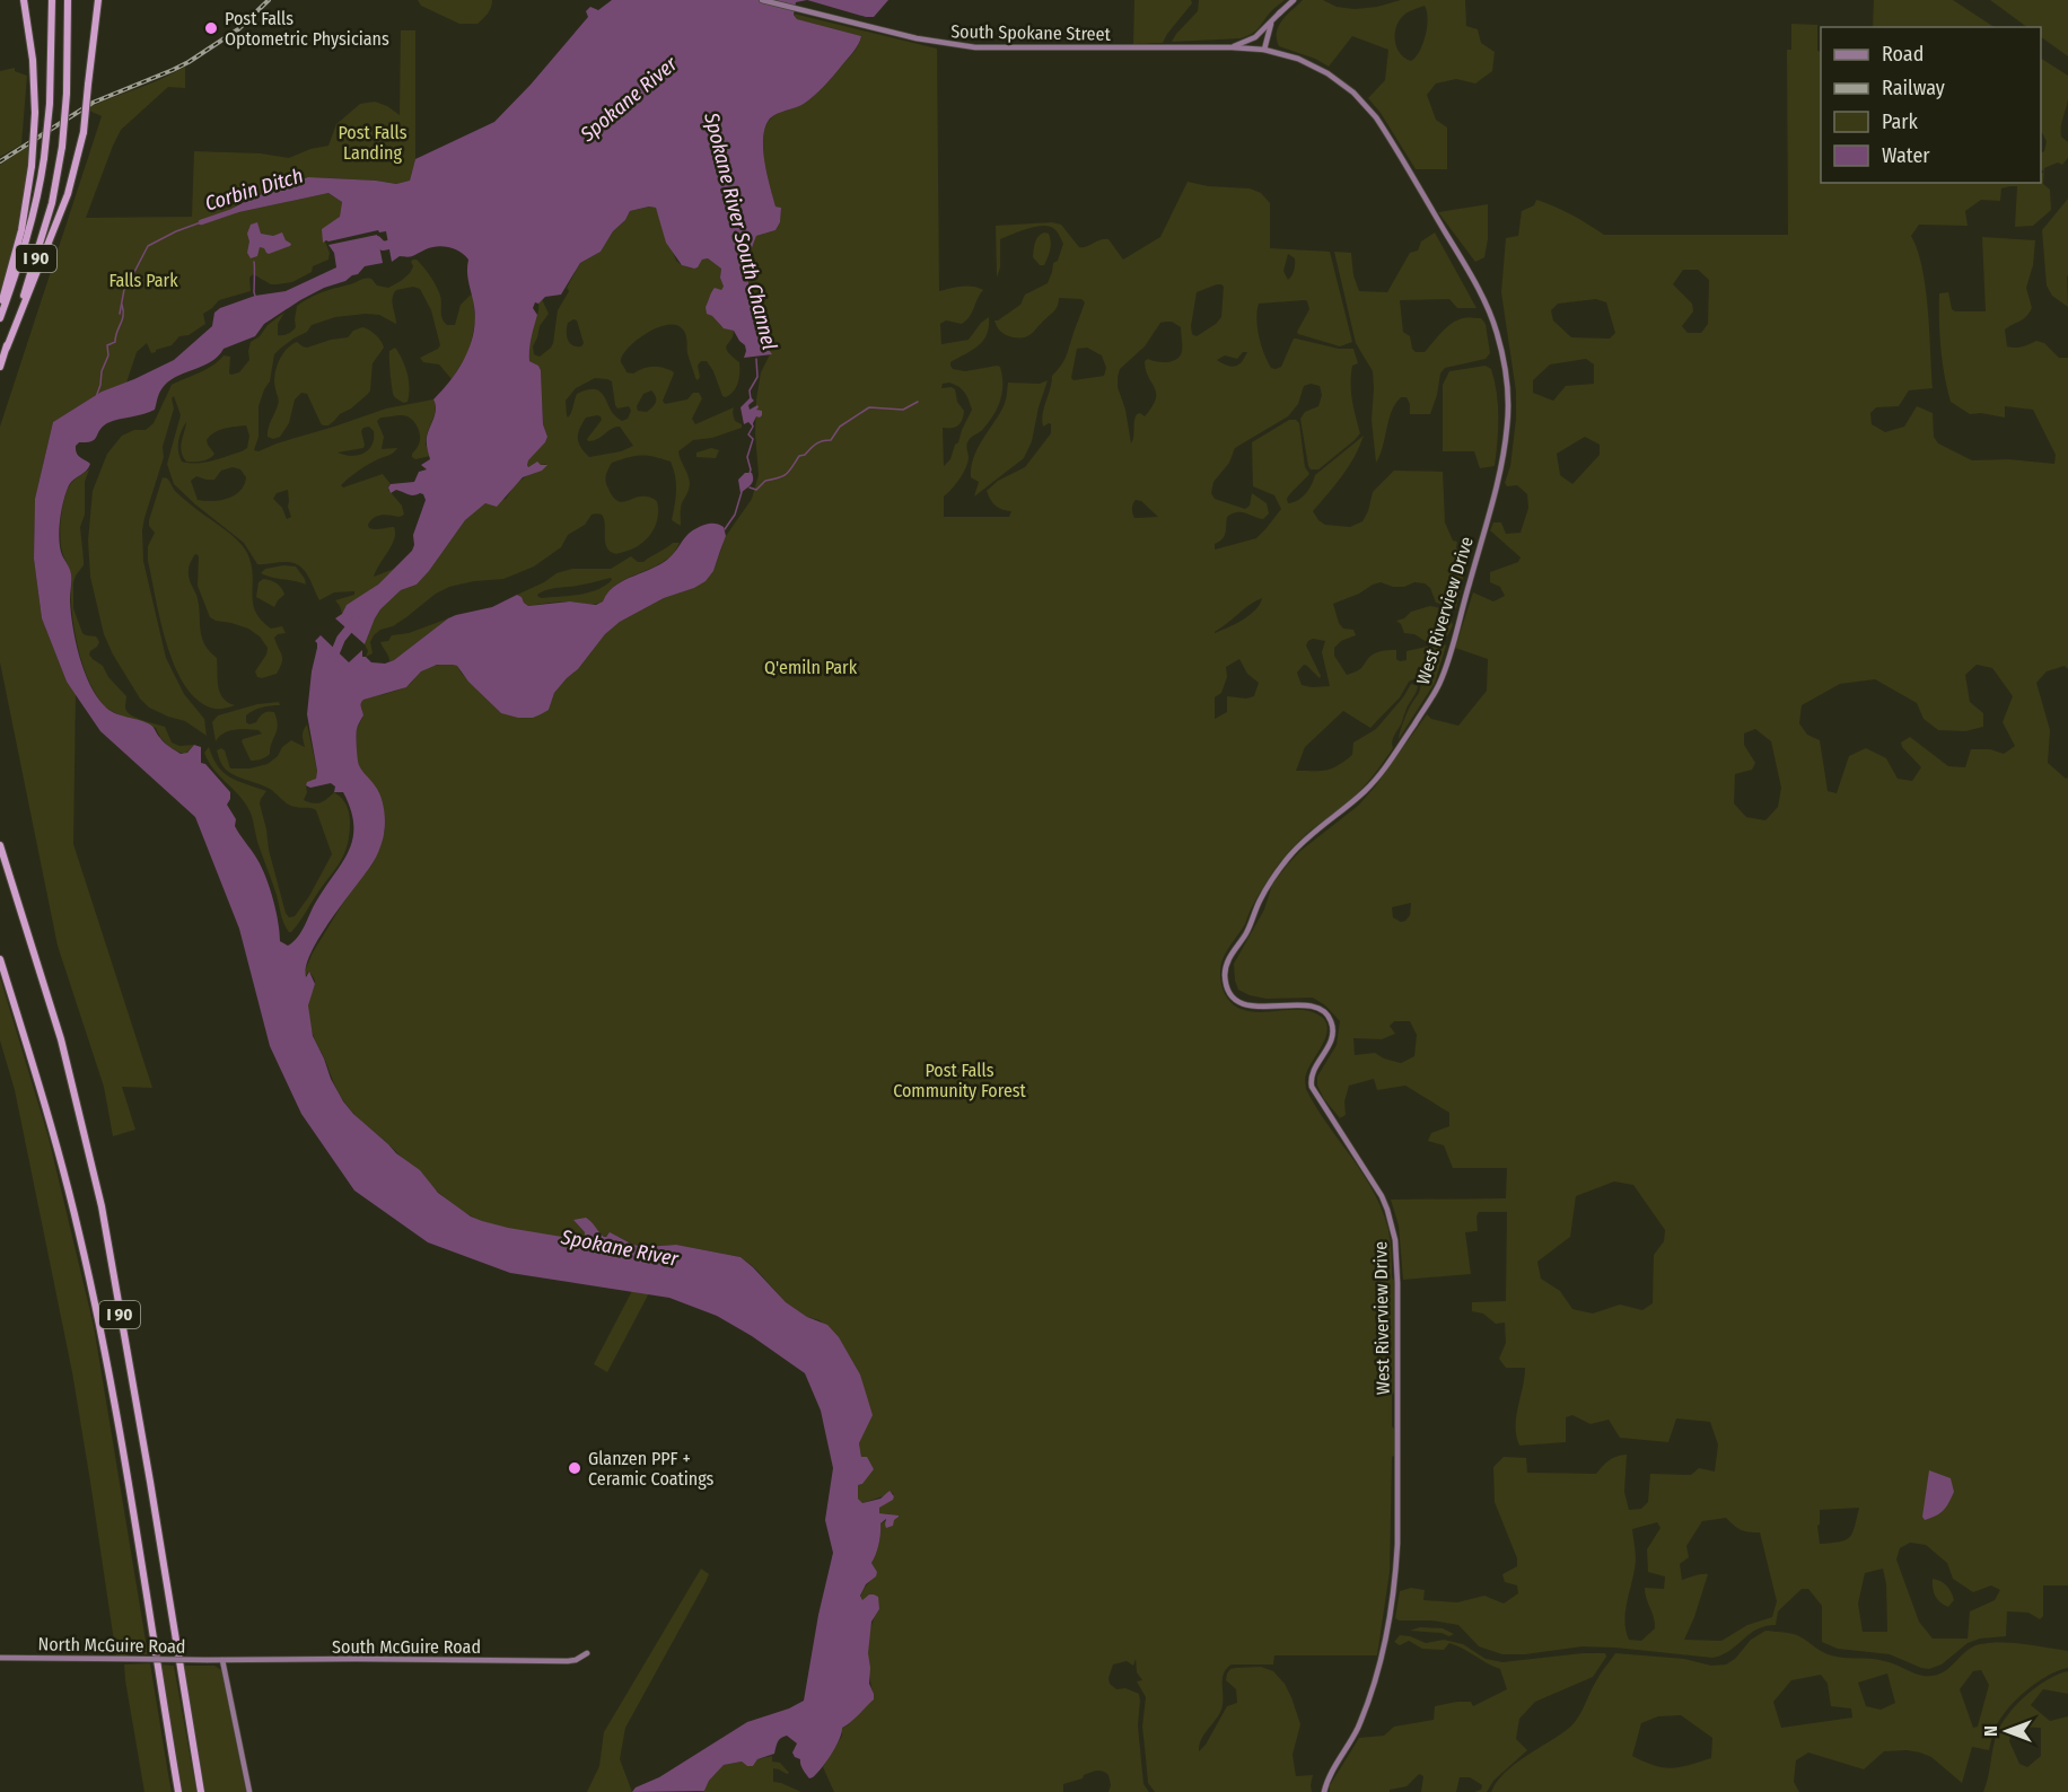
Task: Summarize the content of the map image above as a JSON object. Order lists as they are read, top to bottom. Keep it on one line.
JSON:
{"streets":{"highway":["I 90"],"street":["South Spokane Street","West Riverview Drive","North McGuire Road","South McGuire Road"]},"crossings":[["South Spokane Street","West Riverview Drive"],["North McGuire Road","South McGuire Road"]],"water":["Spokane River","Corbin Ditch","Spokane River South Channel"],"parks":["Post Falls Landing","Falls Park","Q'emiln Park","Post Falls Community Forest"],"places":["Post Falls Optometric Physicians","Glanzen PPF + Ceramic Coatings"],"legend":["Road","Railway","Park","Water"],"north":"left"}
